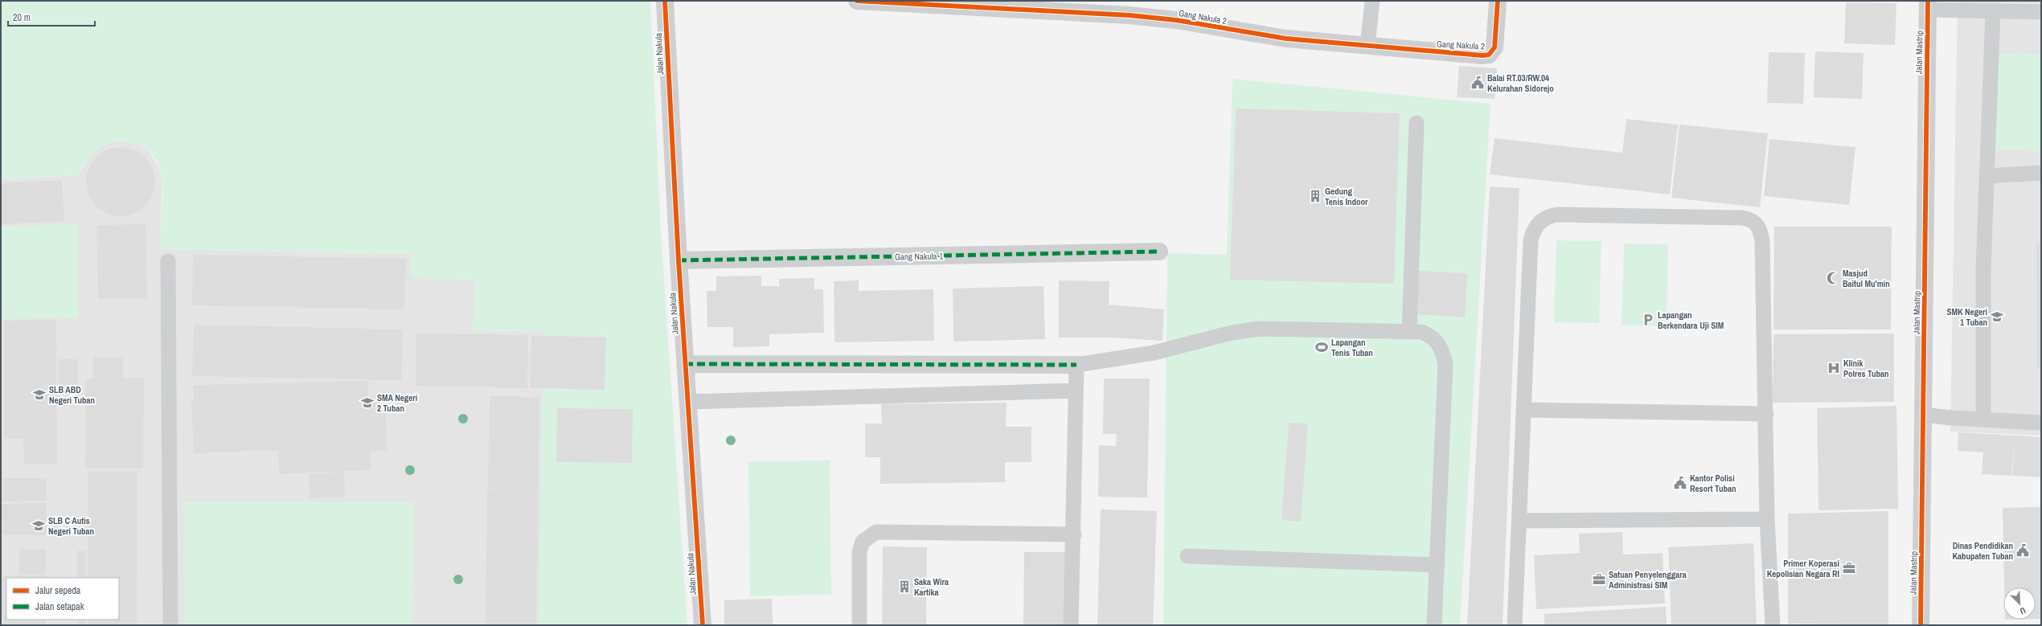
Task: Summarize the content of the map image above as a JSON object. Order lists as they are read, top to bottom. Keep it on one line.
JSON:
{"streets":{"street":["Gang Nakula 2","Jalan Mastrip","Jalan Nakula","Gang Nakula 1"]},"crossings":[["Jalan Nakula","Gang Nakula 1"]],"places":{"public building":["Balai RT.03/RW.04 Kelurahan Sidorejo","Kantor Polisi Resort Tuban","Dinas Pendidikan Kabupaten Tuban"],"building":["Gedung Tenis Indoor","Saka Wira Kartika"],"mosque":["Masjud Baitul Mu'min"],"school or university":["SMK Negeri 1 Tuban","SLB ABD Negeri Tuban","SMA Negeri 2 Tuban","SLB C Autis Negeri Tuban"],"parking":["Lapangan Berkendara Uji SIM"],"sports":["Lapangan Tenis Tuban"],"hospital":["Klinik Polres Tuban"],"office":["Primer Koperasi Kepolisian Negara RI","Satuan Penyelenggara Administrasi SIM"]},"legend":["Jalur sepeda","Jalan setapak"],"scale_bar":"20 m","north":"bottom right"}
